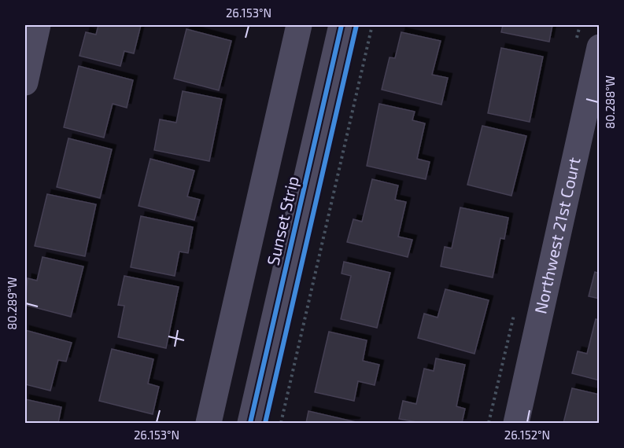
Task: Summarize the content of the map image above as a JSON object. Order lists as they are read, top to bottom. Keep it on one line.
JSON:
{"streets":{"street":["Sunset Strip","Northwest 21st Court"]},"coordinates":["26.153°N","80.288°W","80.289°W","26.152°N"]}
